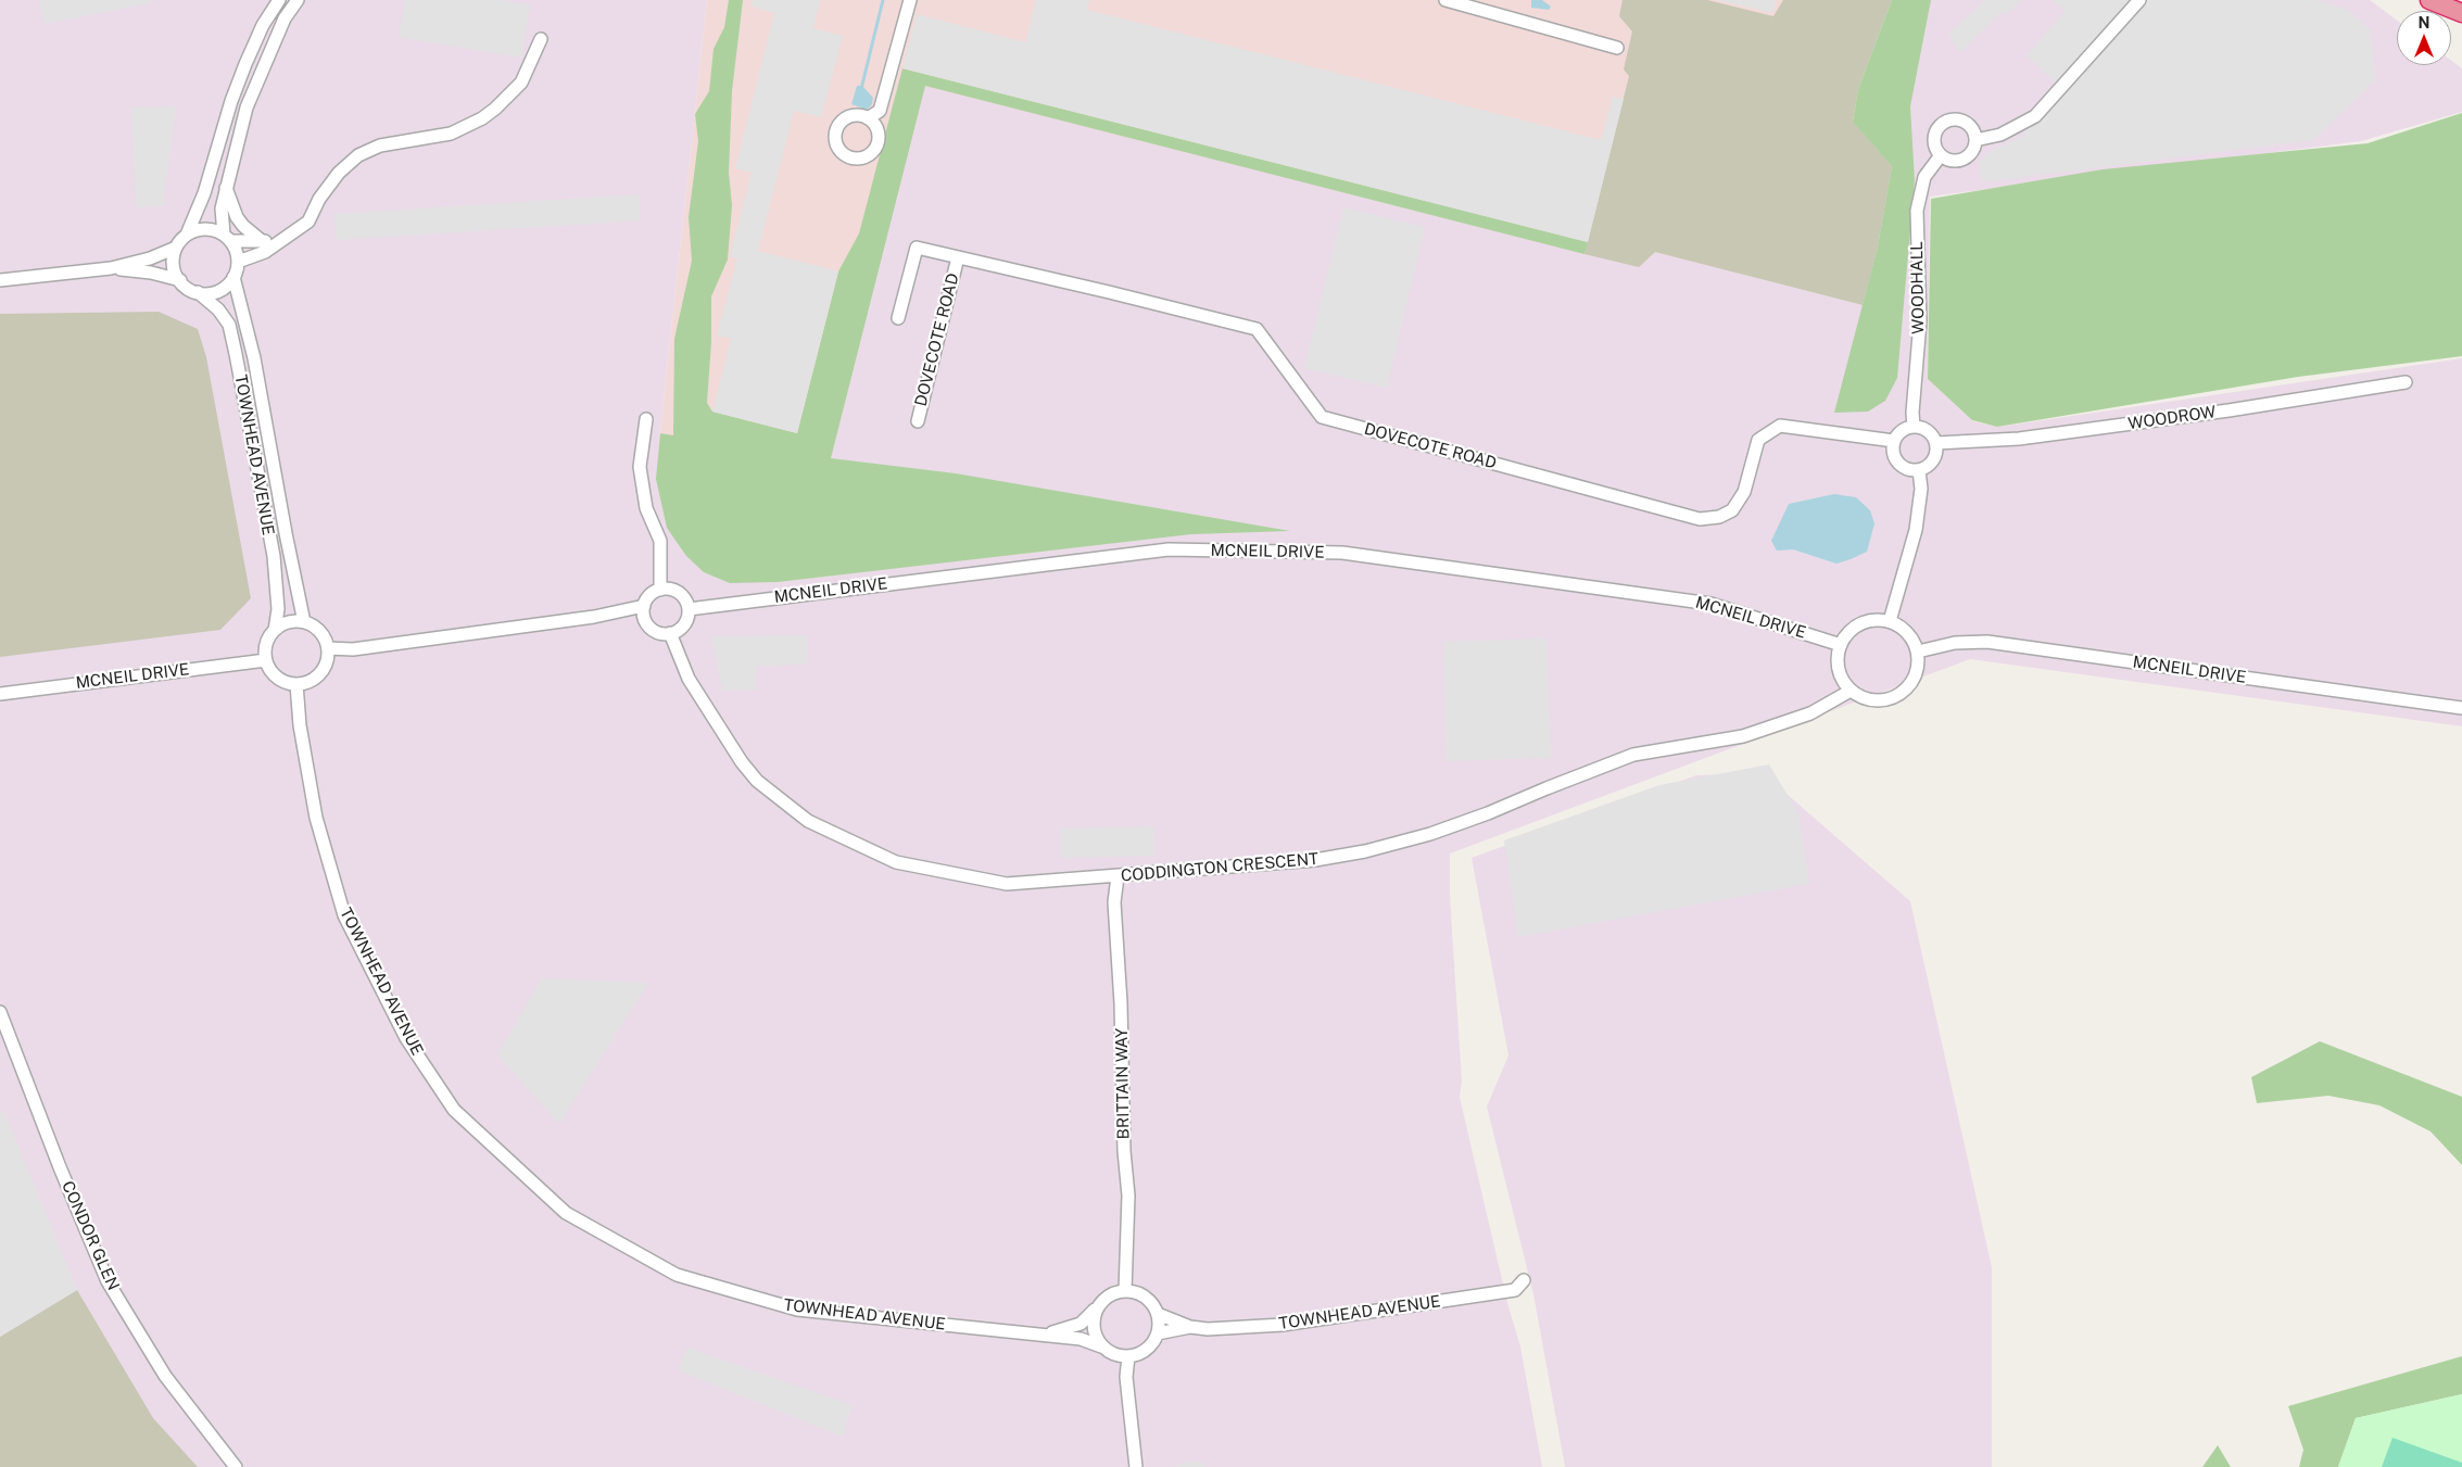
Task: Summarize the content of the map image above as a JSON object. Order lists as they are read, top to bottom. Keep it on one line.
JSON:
{"streets":{"street":["WOODHALL","DOVECOTE ROAD","WOODROW","TOWNHEAD AVENUE","MCNEIL DRIVE","CODDINGTON CRESCENT","BRITTAIN WAY","CONDOR GLEN"]},"crossings":[["WOODHALL","DOVECOTE ROAD"],["WOODHALL","WOODROW"],["DOVECOTE ROAD","WOODROW"],["TOWNHEAD AVENUE","MCNEIL DRIVE"],["TOWNHEAD AVENUE","BRITTAIN WAY"],["MCNEIL DRIVE","CODDINGTON CRESCENT"],["CODDINGTON CRESCENT","BRITTAIN WAY"]],"north":"top"}
